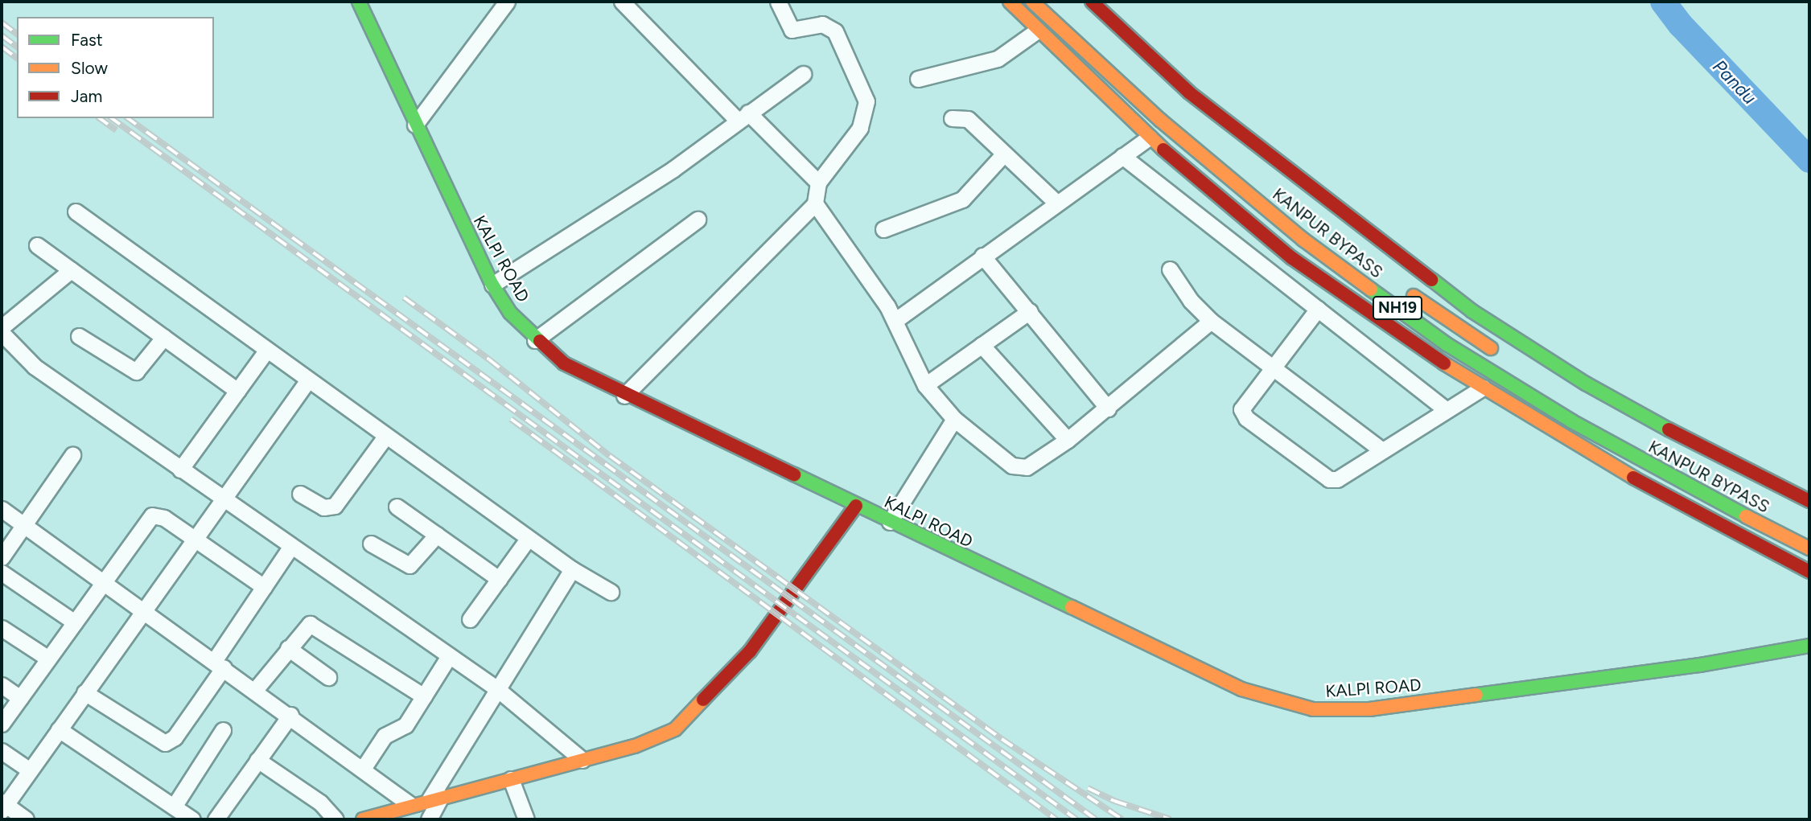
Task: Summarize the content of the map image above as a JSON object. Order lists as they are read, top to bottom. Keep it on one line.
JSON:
{"streets":{"main road":["KANPUR BYPASS","KALPI ROAD","NH19"]},"water":["Pandu"],"legend":["Fast","Slow","Jam"]}
